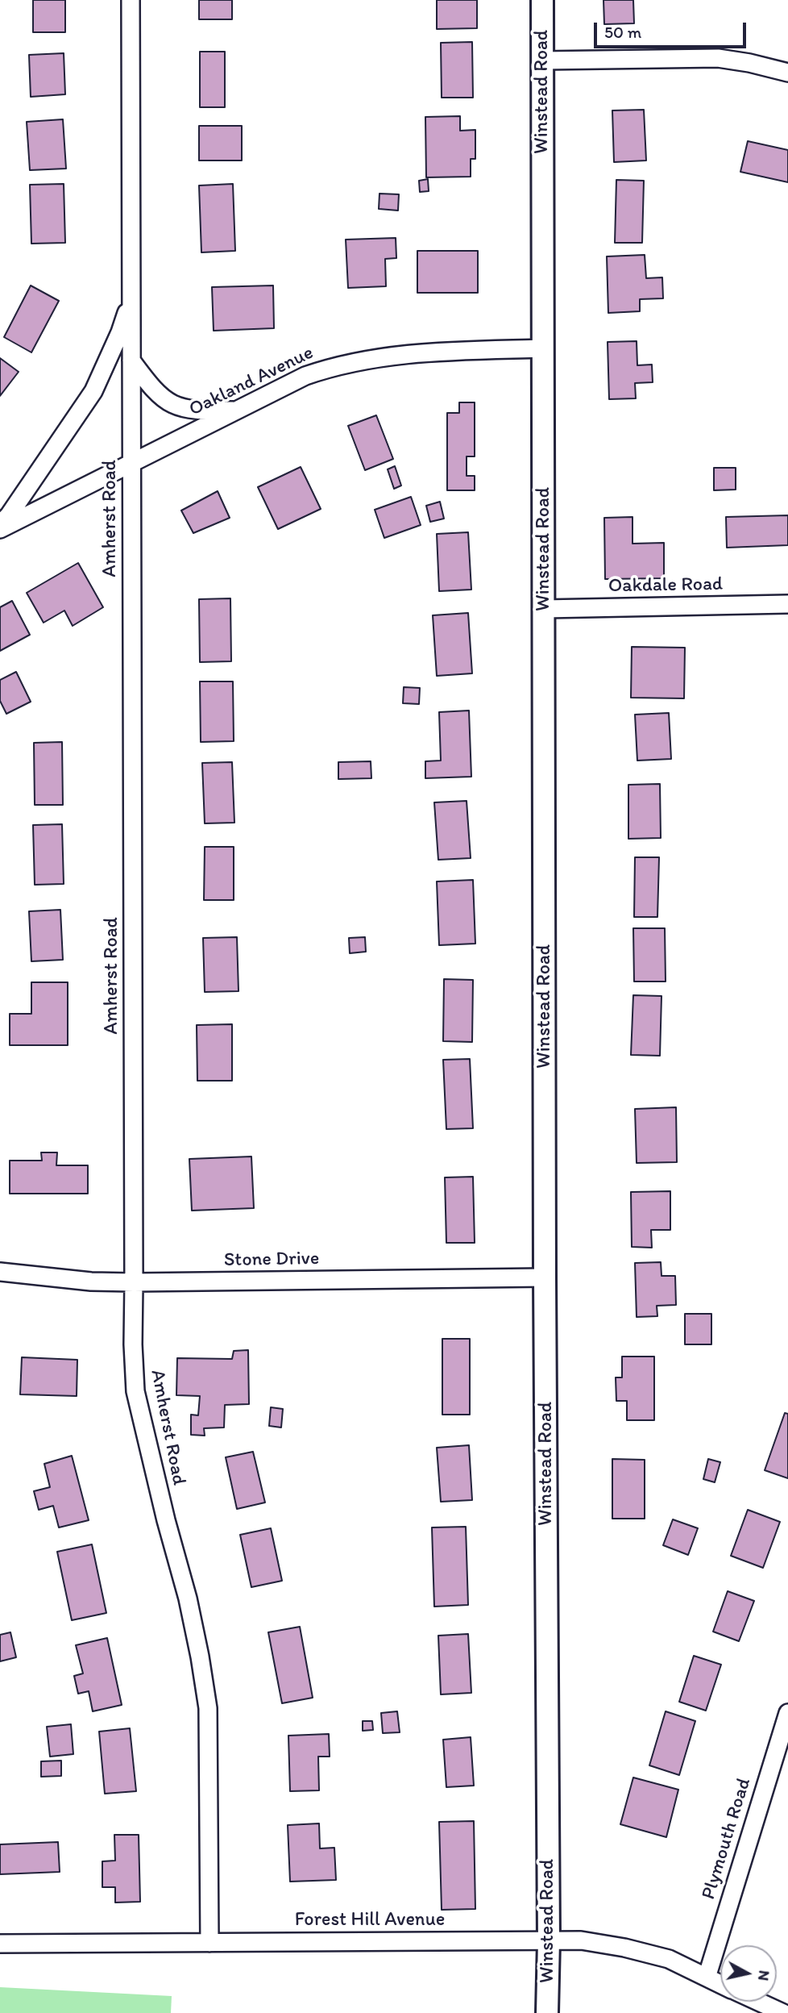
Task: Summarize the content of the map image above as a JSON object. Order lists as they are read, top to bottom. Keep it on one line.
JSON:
{"streets":{"street":["Winstead Road","Oakland Avenue","Amherst Road","Oakdale Road","Stone Drive","Plymouth Road","Forest Hill Avenue"]},"crossings":[["Winstead Road","Oakland Avenue"],["Winstead Road","Oakdale Road"],["Winstead Road","Stone Drive"],["Winstead Road","Forest Hill Avenue"],["Oakland Avenue","Amherst Road"],["Amherst Road","Stone Drive"],["Amherst Road","Forest Hill Avenue"],["Plymouth Road","Forest Hill Avenue"]],"scale_bar":"50 m","north":"right"}
